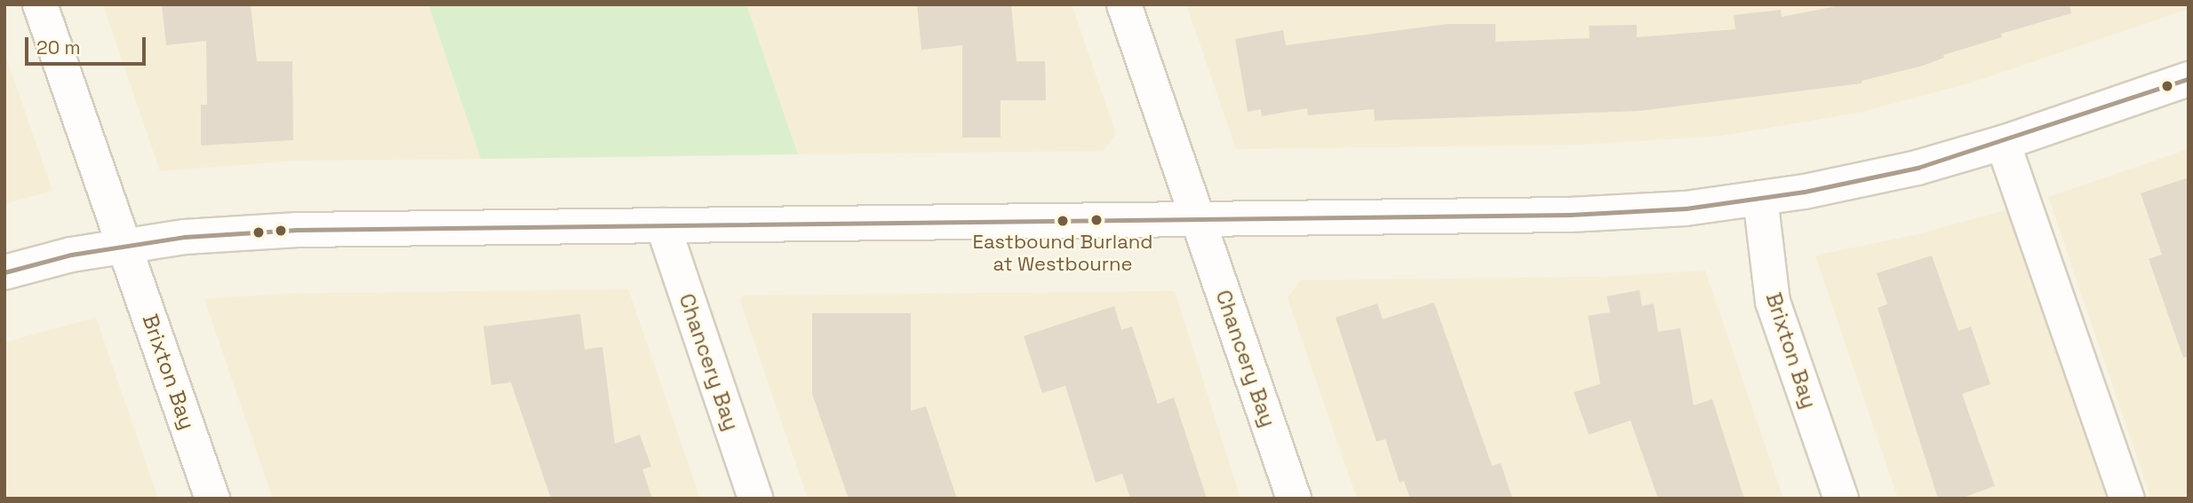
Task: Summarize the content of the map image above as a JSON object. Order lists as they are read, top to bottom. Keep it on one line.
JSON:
{"streets":{"street":["Brixton Bay","Chancery Bay"]},"places":["Eastbound Burland at Westbourne"],"scale_bar":"20 m"}
